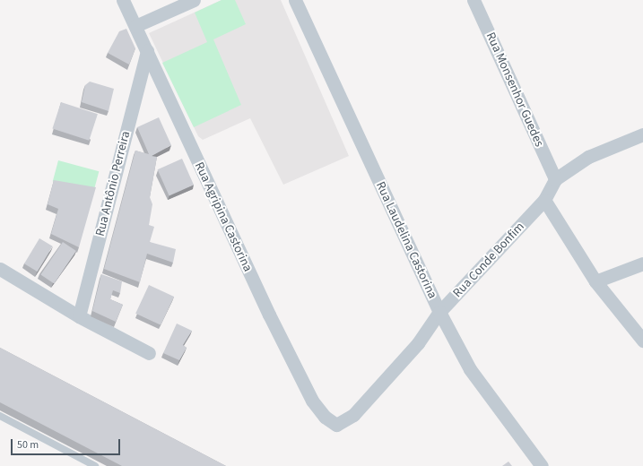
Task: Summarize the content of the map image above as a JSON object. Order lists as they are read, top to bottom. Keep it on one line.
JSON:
{"streets":{"street":["Rua Monsenhor Guedes","Rua Antônio Perreira","Rua Agripina Castorina","Rua Laudelina Castorina","Rua Conde Bonfim"]},"crossings":[["Rua Monsenhor Guedes","Rua Conde Bonfim"],["Rua Antônio Perreira","Rua Agripina Castorina"],["Rua Agripina Castorina","Rua Conde Bonfim"],["Rua Laudelina Castorina","Rua Conde Bonfim"]],"scale_bar":"50 m"}
